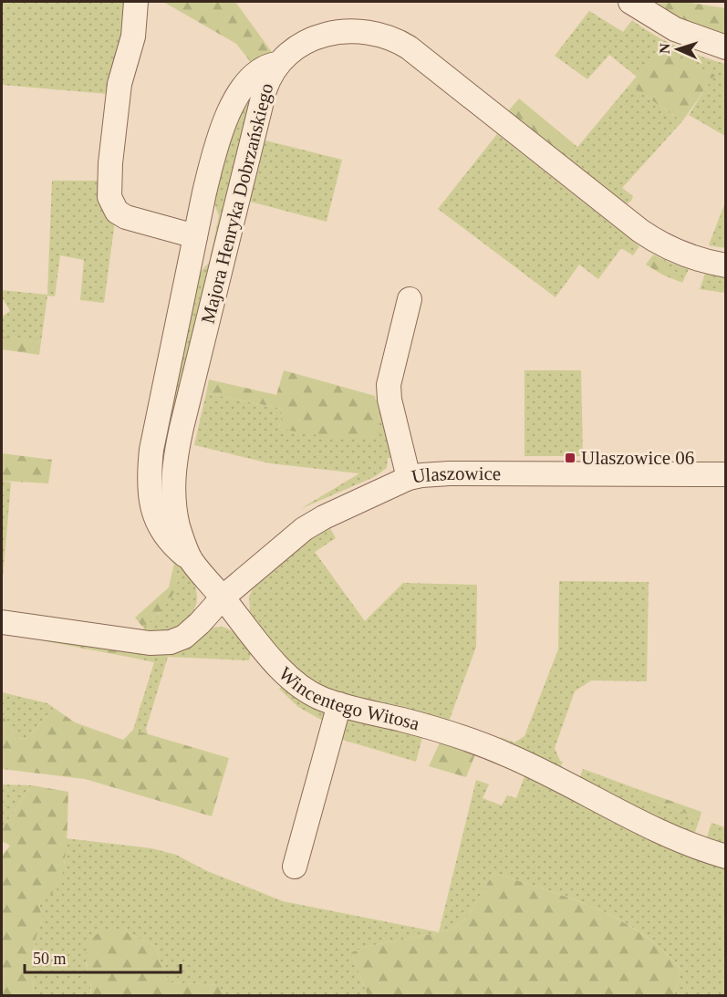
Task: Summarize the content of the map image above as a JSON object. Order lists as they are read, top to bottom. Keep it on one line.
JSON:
{"streets":{"street":["Majora Henryka Dobrzańskiego","Ulaszowice","Wincentego Witosa"]},"crossings":[["Majora Henryka Dobrzańskiego","Ulaszowice"],["Majora Henryka Dobrzańskiego","Wincentego Witosa"],["Ulaszowice","Wincentego Witosa"]],"places":{"transit":["Ulaszowice 06"]},"scale_bar":"50 m","north":"left"}
